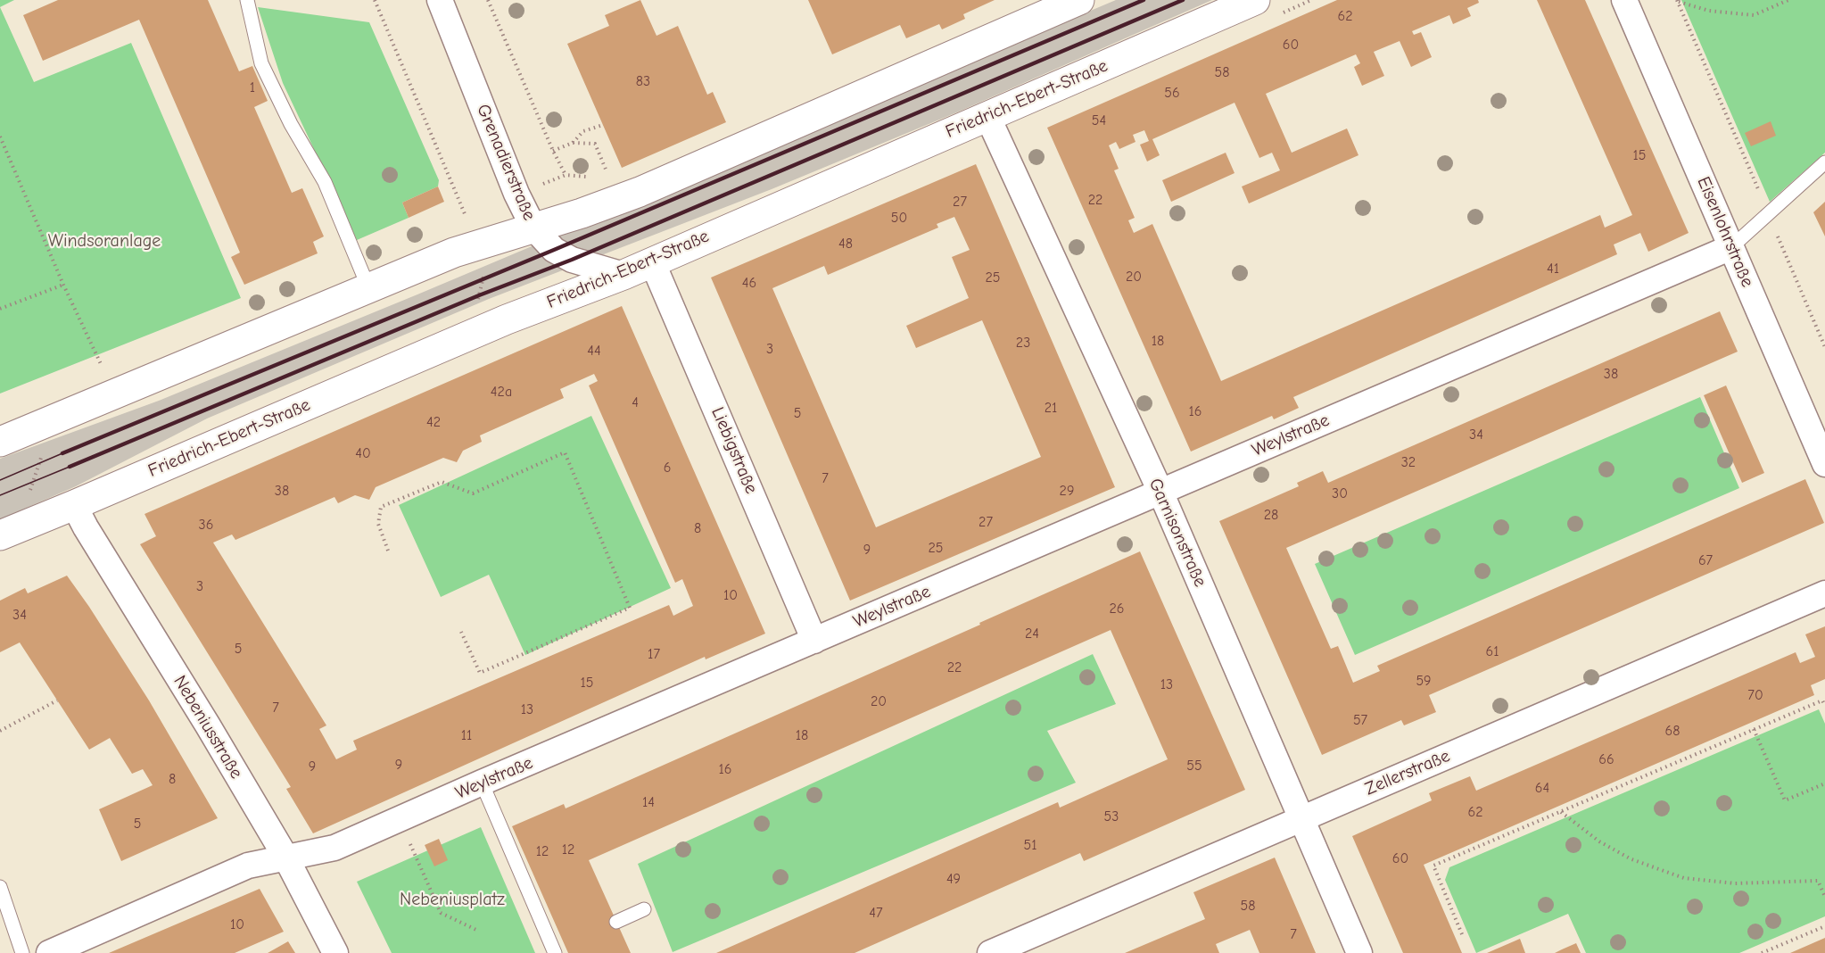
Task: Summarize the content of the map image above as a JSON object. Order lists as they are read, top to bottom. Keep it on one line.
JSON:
{"streets":{"main road":["Friedrich-Ebert-Straße"],"street":["Grenadierstraße","Eisenlohrstraße","Weylstraße","Liebigstraße","Garnisonstraße","Nebeniusstraße","Zellerstraße"]},"crossings":[["Friedrich-Ebert-Straße","Grenadierstraße"],["Friedrich-Ebert-Straße","Liebigstraße"],["Friedrich-Ebert-Straße","Garnisonstraße"],["Friedrich-Ebert-Straße","Nebeniusstraße"],["Eisenlohrstraße","Weylstraße"],["Weylstraße","Liebigstraße"],["Weylstraße","Garnisonstraße"],["Weylstraße","Nebeniusstraße"],["Garnisonstraße","Zellerstraße"]],"parks":["Windsoranlage","Nebeniusplatz"],"house_numbers":["62","60","58","83","1","56","54","15","22","27","50","48","41","20","25","46","18","23","3","44","38","42a","4","21","16","5","42","34","40","32","6","7","38","29","30","28","27","36","8","25","9","67","3","10","26","34","24","5","61","17","22","59","15","13","70","20","7","13","57","68","11","18","66","9","55","9","16","8","64","14","62","53","5","51","12","12","60","49","58","47","10","7"]}
